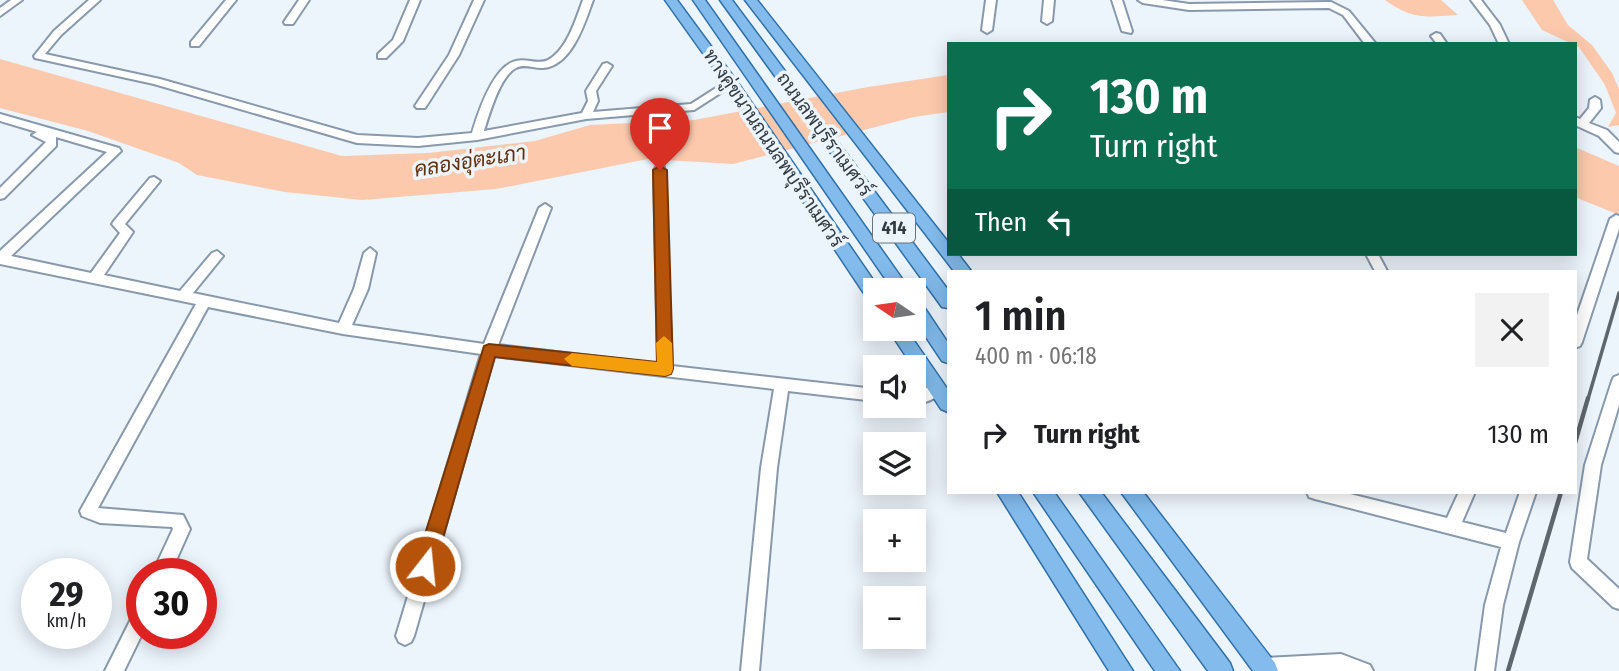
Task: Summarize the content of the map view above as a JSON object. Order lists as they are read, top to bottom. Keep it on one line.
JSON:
{"streets":{"main road":["ถนนลพบุรีราเมศวร์","ทางคู่ขนานถนนลพบุรีราเมศวร์","414"]},"water":["คลองอุ่ตะเภา"],"north":"left","page":{"turn":["130 m","Turn right"],"then":"Then","heading":["1 min","400 m · 06:18"],"map_buttons":["+","−"],"list":[{"name":"Turn right","value":"130 m"}],"speed":"29 km/h","limit":"30"}}
